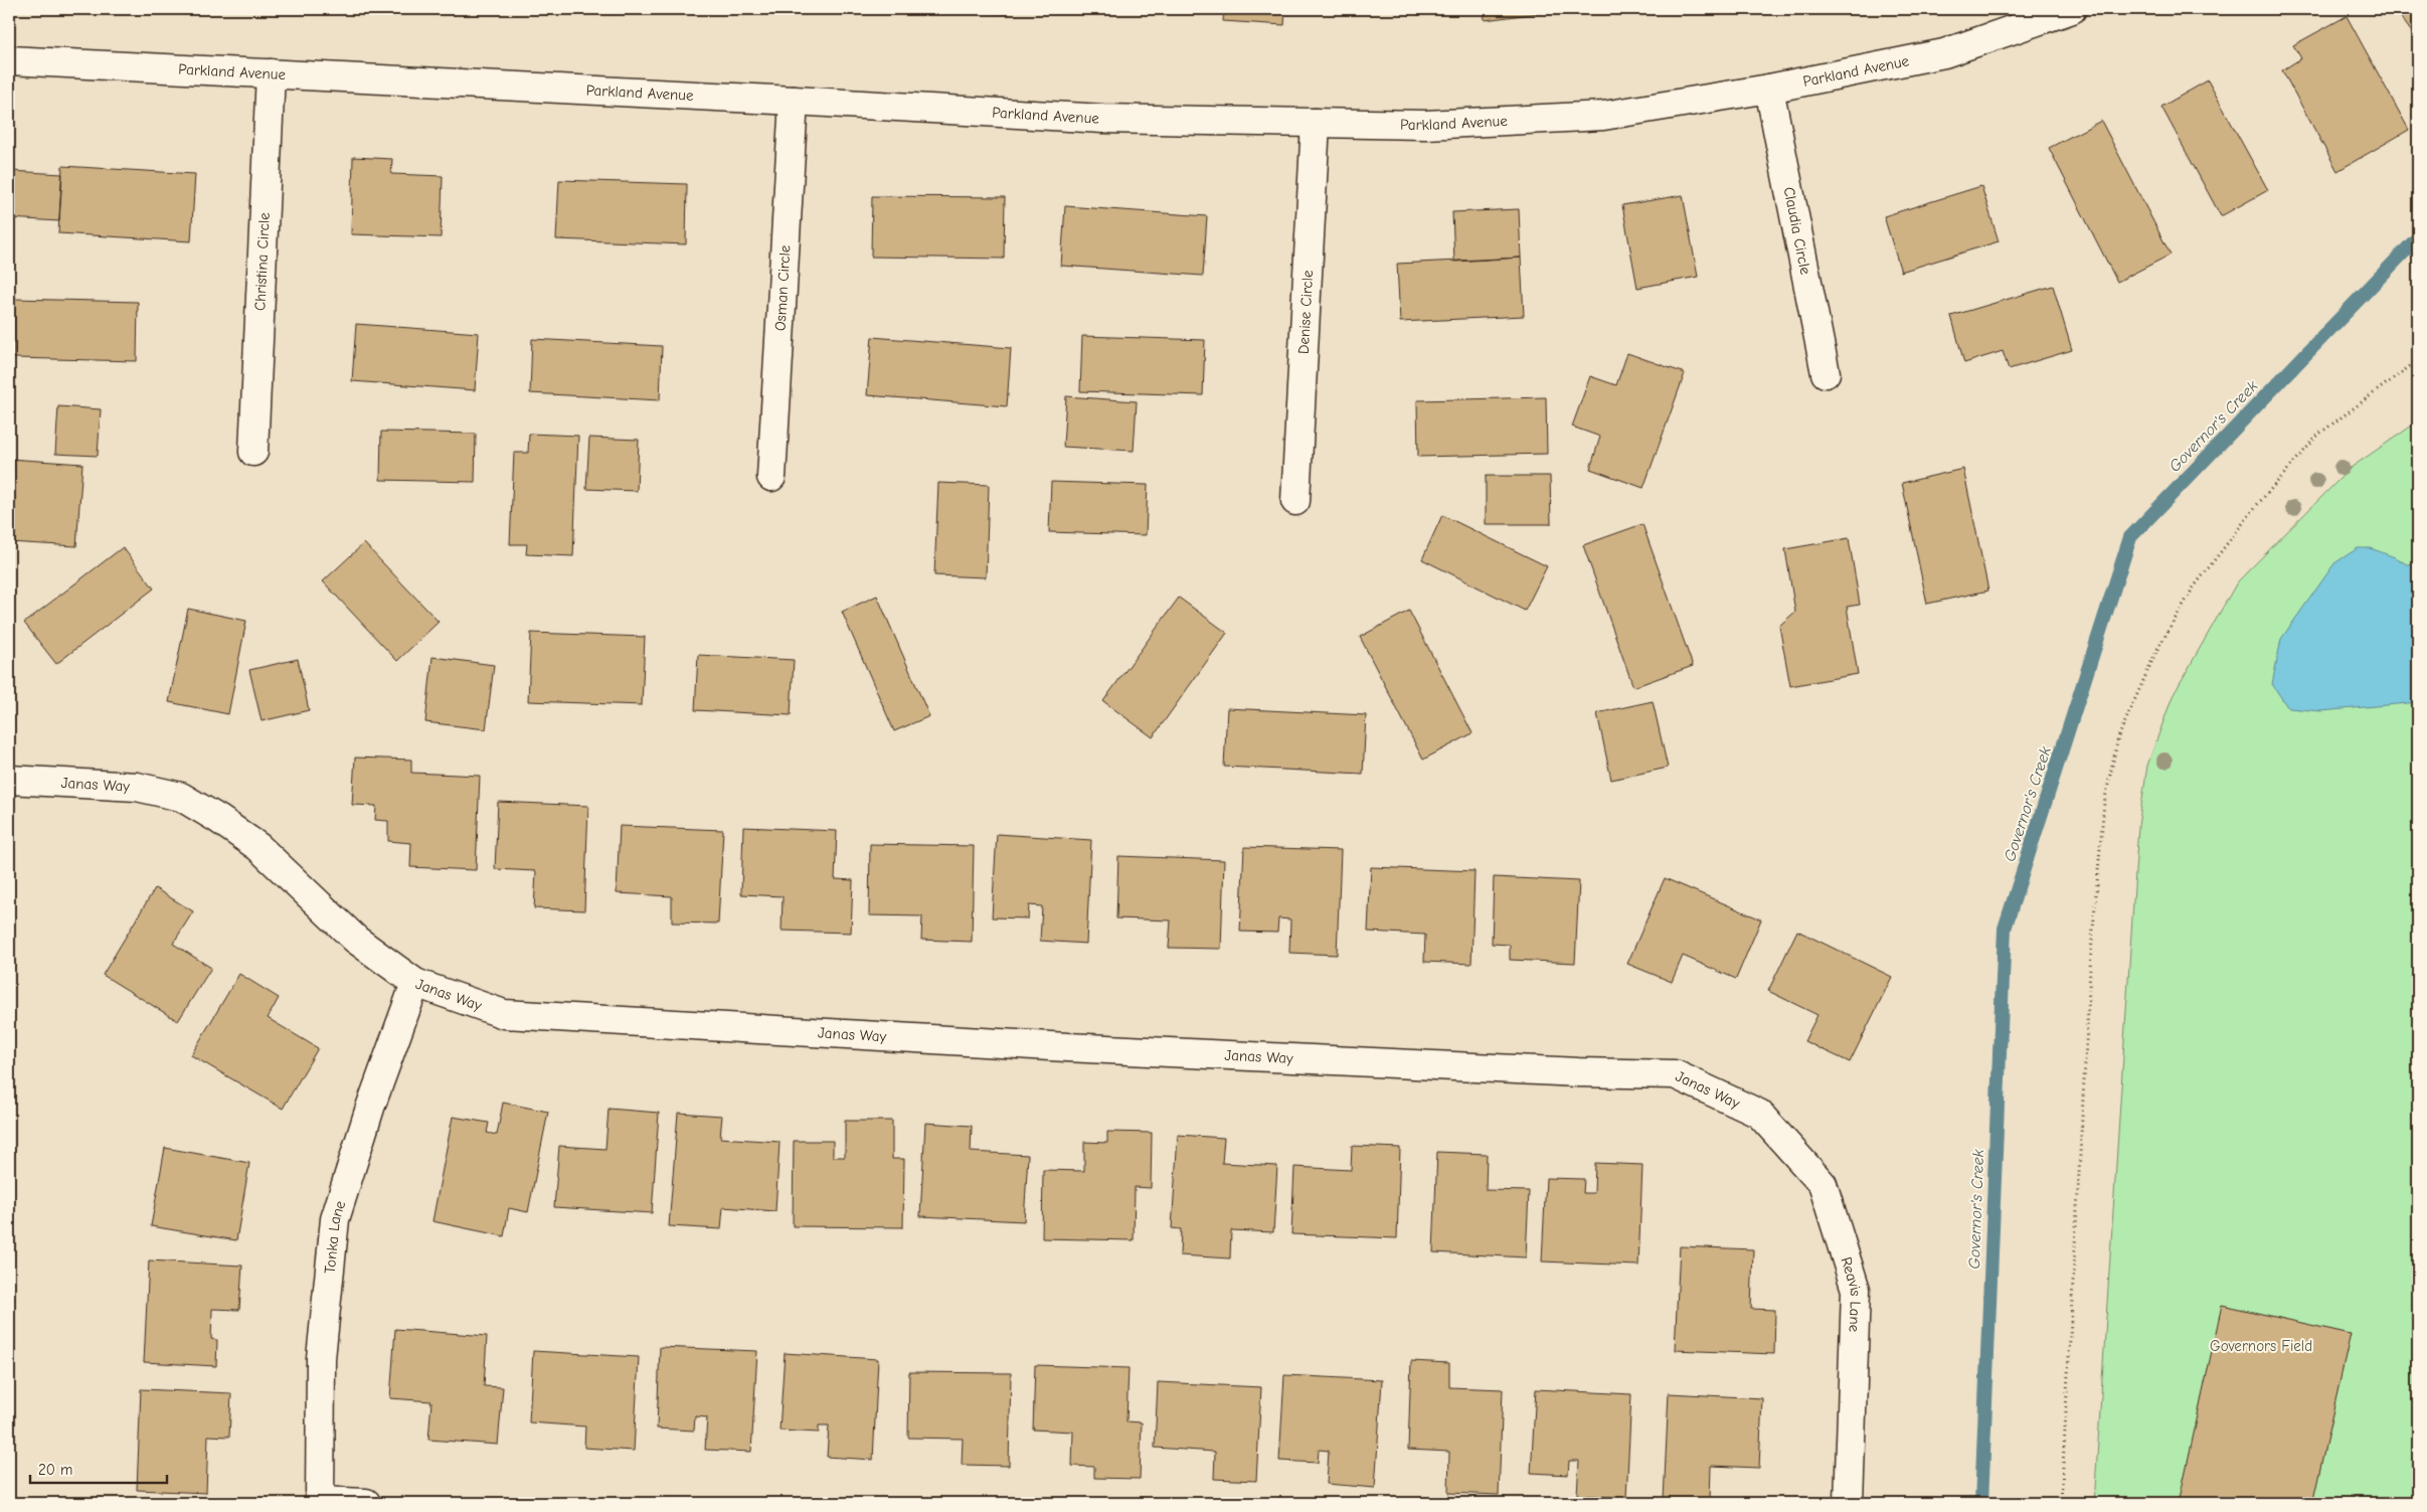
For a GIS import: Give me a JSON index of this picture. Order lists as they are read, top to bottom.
{
  "streets": {
    "street": [
      "Parkland Avenue",
      "Claudia Circle",
      "Christina Circle",
      "Osman Circle",
      "Denise Circle",
      "Janas Way",
      "Tonka Lane",
      "Reavis Lane"
    ]
  },
  "crossings": [
    ["Parkland Avenue", "Claudia Circle"],
    ["Parkland Avenue", "Christina Circle"],
    ["Parkland Avenue", "Osman Circle"],
    ["Parkland Avenue", "Denise Circle"],
    ["Janas Way", "Tonka Lane"],
    ["Janas Way", "Reavis Lane"]
  ],
  "water": ["Governor's Creek"],
  "parks": ["Governors Field"],
  "scale_bar": "20 m"
}
